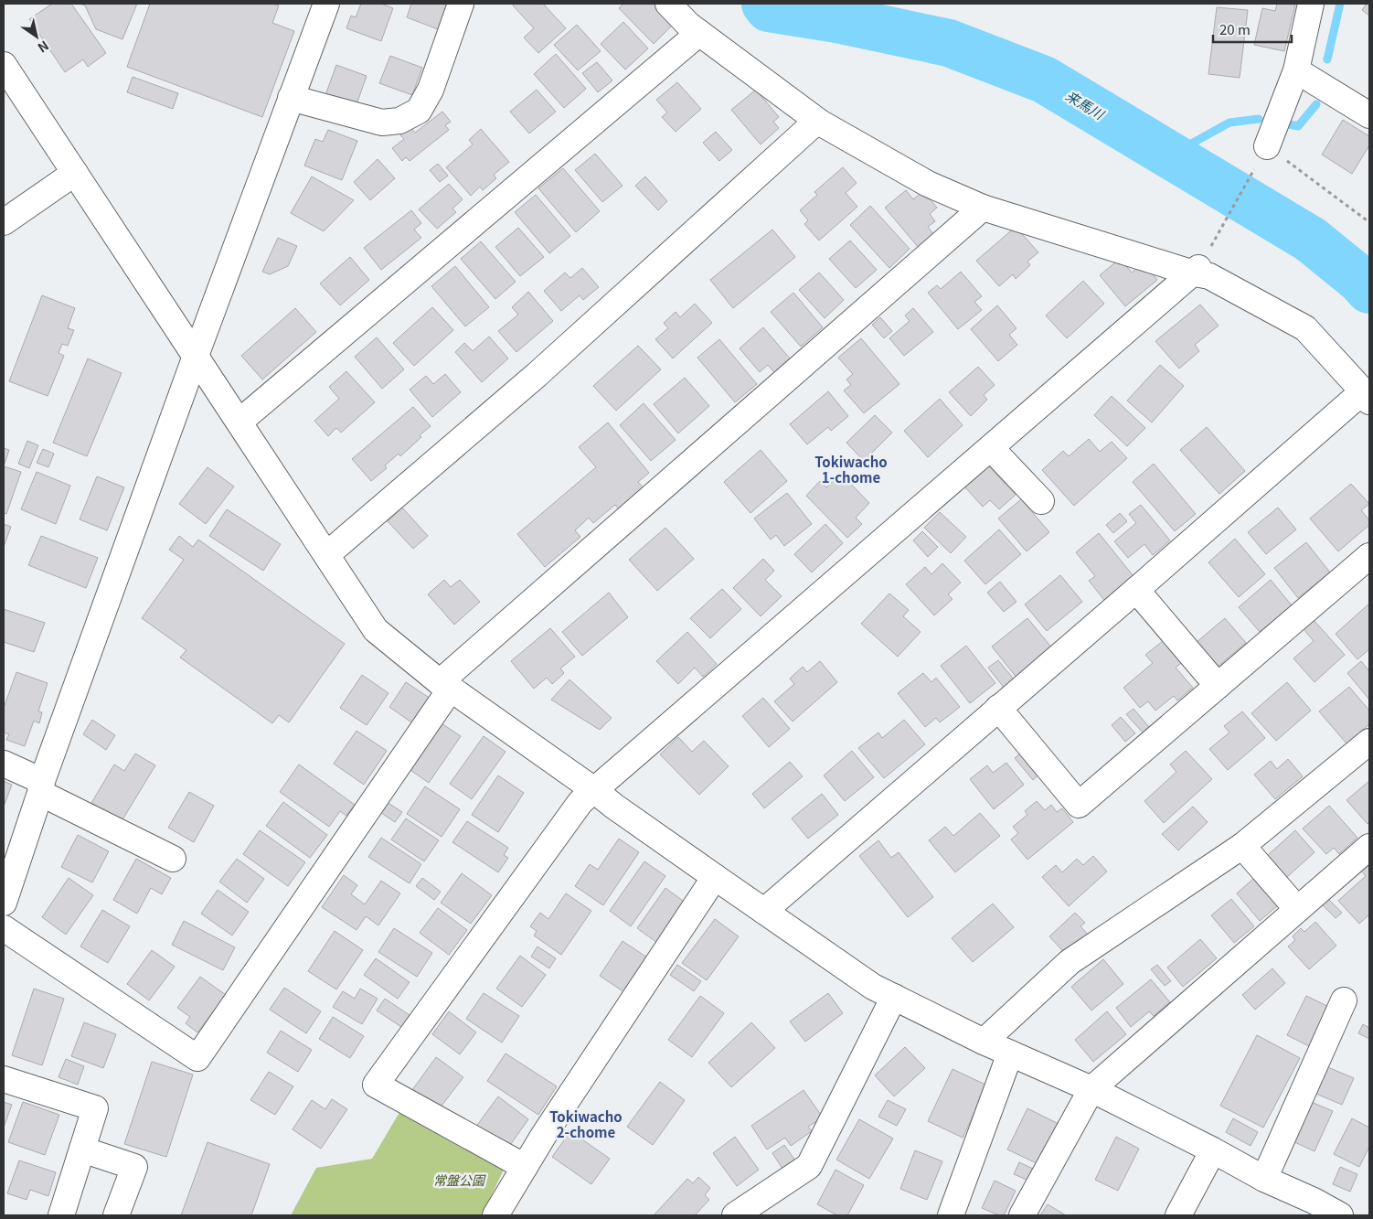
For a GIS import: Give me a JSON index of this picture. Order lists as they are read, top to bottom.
{
  "districts": ["Tokiwacho 1-chome", "Tokiwacho 2-chome"],
  "water": ["来馬川"],
  "parks": ["常盤公園"],
  "scale_bar": "20 m",
  "north": "bottom right"
}
